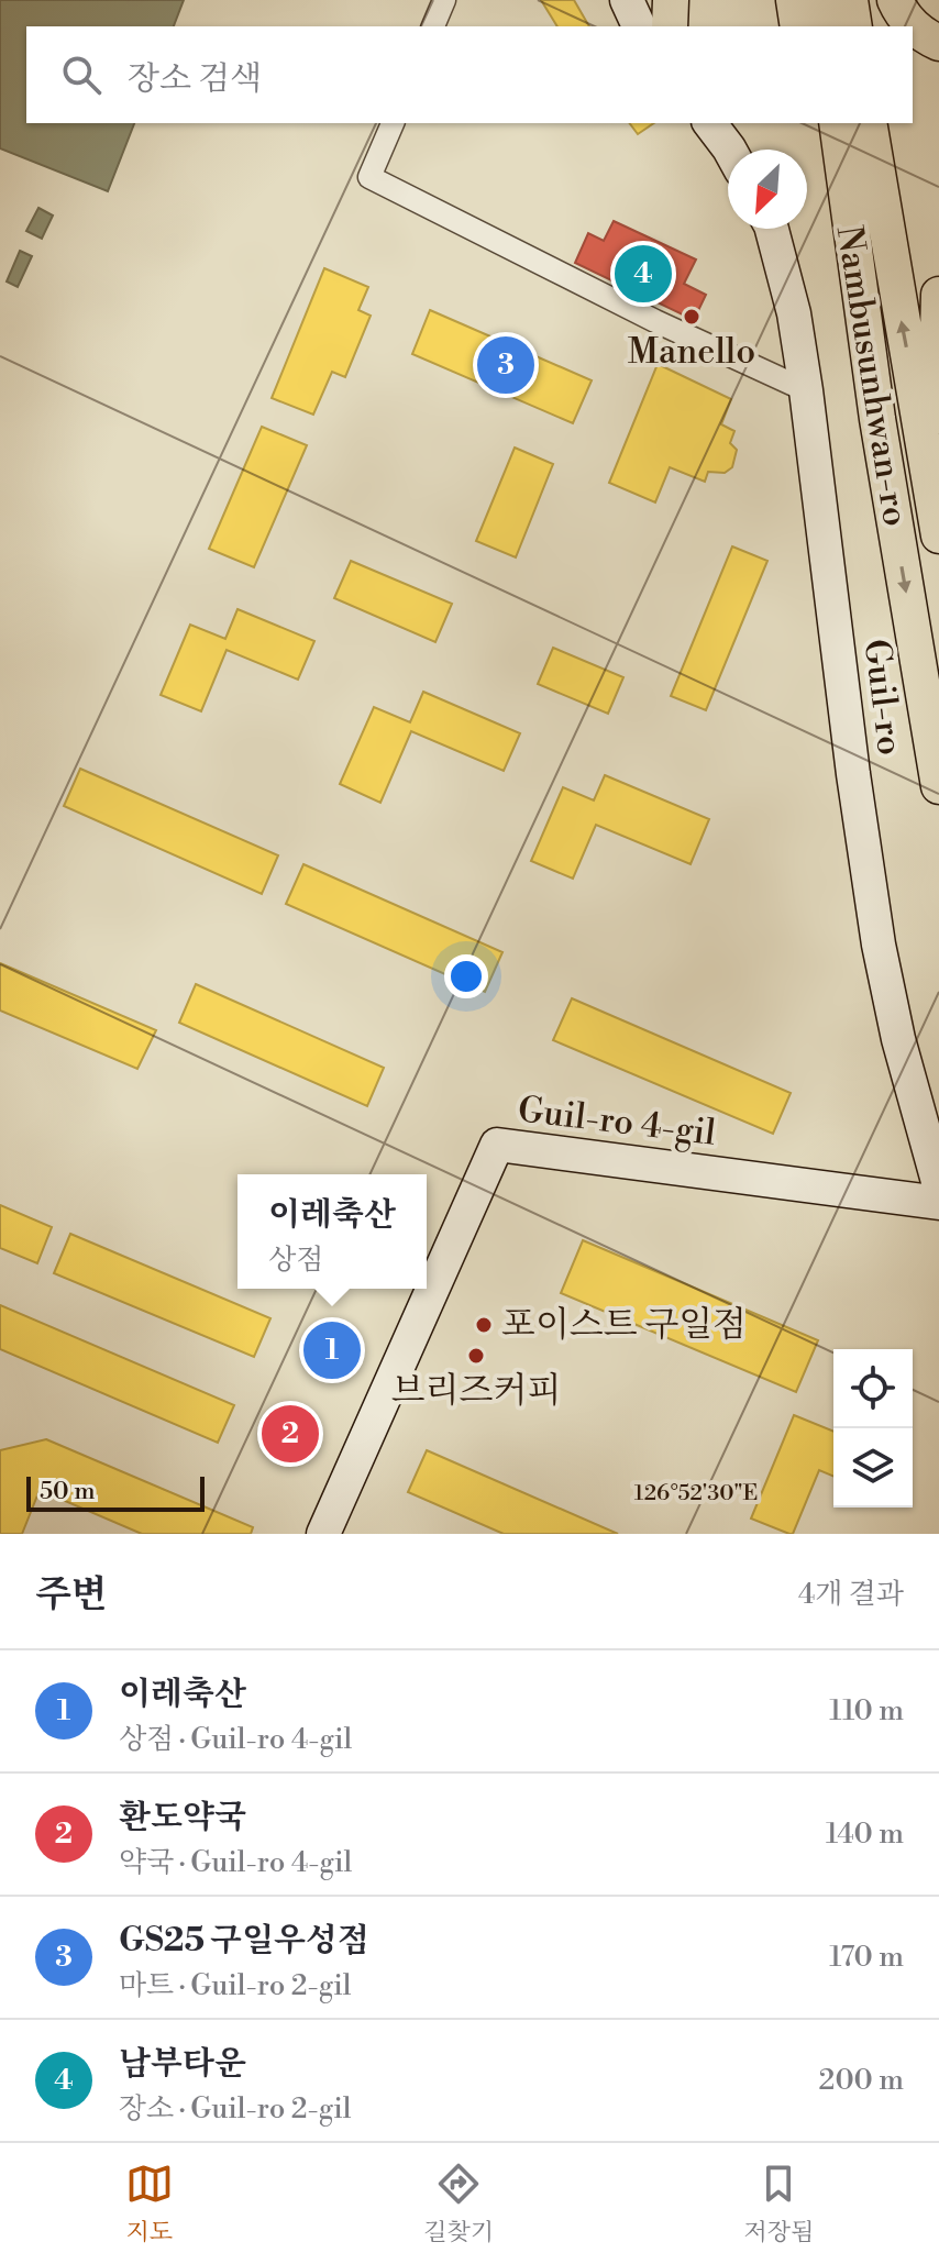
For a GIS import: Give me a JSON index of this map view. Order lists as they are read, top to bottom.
{
  "streets": {
    "main road": ["Nambusunhwan-ro", "Guil-ro", "Guil-ro 4-gil"]
  },
  "places": ["Manello", "포이스트 구일점", "브리즈커피"],
  "scale_bar": "50 m",
  "north": "bottom left",
  "page": {
    "search": "장소 검색",
    "pins": [
      "4",
      "3",
      "1",
      "2"
    ],
    "popup": ["이레축산", "상점"],
    "scale": "50 m",
    "heading": ["주변", "4개 결과"],
    "list": [
      {
        "mark": "1",
        "name": "이레축산",
        "note": "상점 · Guil-ro 4-gil",
        "value": "110 m"
      },
      {
        "mark": "2",
        "name": "환도약국",
        "note": "약국 · Guil-ro 4-gil",
        "value": "140 m"
      },
      {
        "mark": "3",
        "name": "GS25 구일우성점",
        "note": "마트 · Guil-ro 2-gil",
        "value": "170 m"
      },
      {
        "mark": "4",
        "name": "남부타운",
        "note": "장소 · Guil-ro 2-gil",
        "value": "200 m"
      }
    ],
    "nav": ["지도", "길찾기", "저장됨"]
  },
  "coordinates": ["126°52'30\"E"]
}
